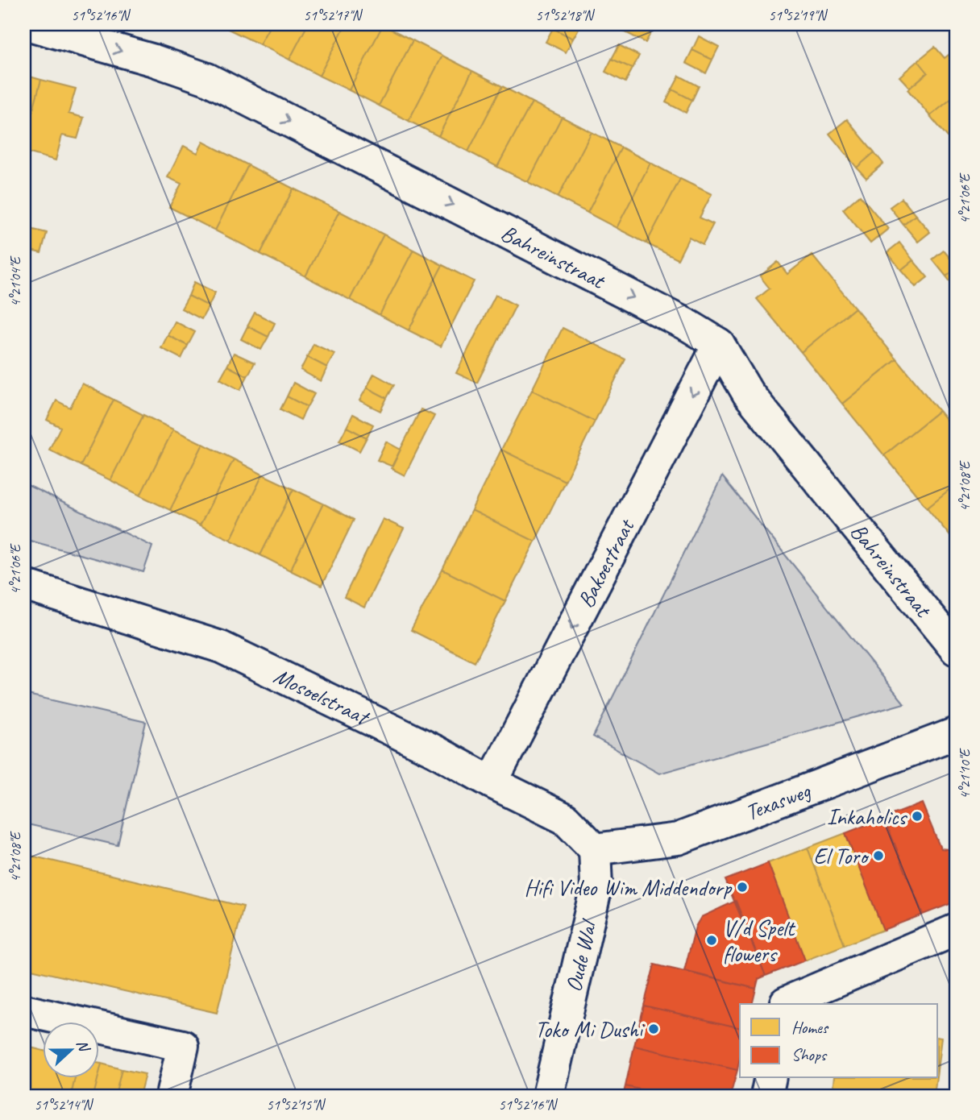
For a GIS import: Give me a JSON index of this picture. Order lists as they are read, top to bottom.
{
  "streets": {
    "street": [
      "Bahreinstraat",
      "Bakoestraat",
      "Mosoelstraat",
      "Texasweg",
      "Oude Wal"
    ]
  },
  "crossings": [
    ["Bahreinstraat", "Bakoestraat"],
    ["Bakoestraat", "Mosoelstraat"],
    ["Mosoelstraat", "Texasweg"],
    ["Mosoelstraat", "Oude Wal"],
    ["Texasweg", "Oude Wal"]
  ],
  "one_way": ["Bahreinstraat", "Bakoestraat"],
  "places": [
    "Inkaholics",
    "El Toro",
    "Hifi Video Wim Middendorp",
    "V/d Spelt flowers",
    "Toko Mi Dushi"
  ],
  "legend": ["Homes", "Shops"],
  "north": "right",
  "coordinates": [
    "51°52'16\"N",
    "51°52'17\"N",
    "51°52'18\"N",
    "51°52'19\"N",
    "4°21'06\"E",
    "4°21'04\"E",
    "4°21'08\"E",
    "4°21'10\"E",
    "51°52'14\"N",
    "51°52'15\"N"
  ]
}
